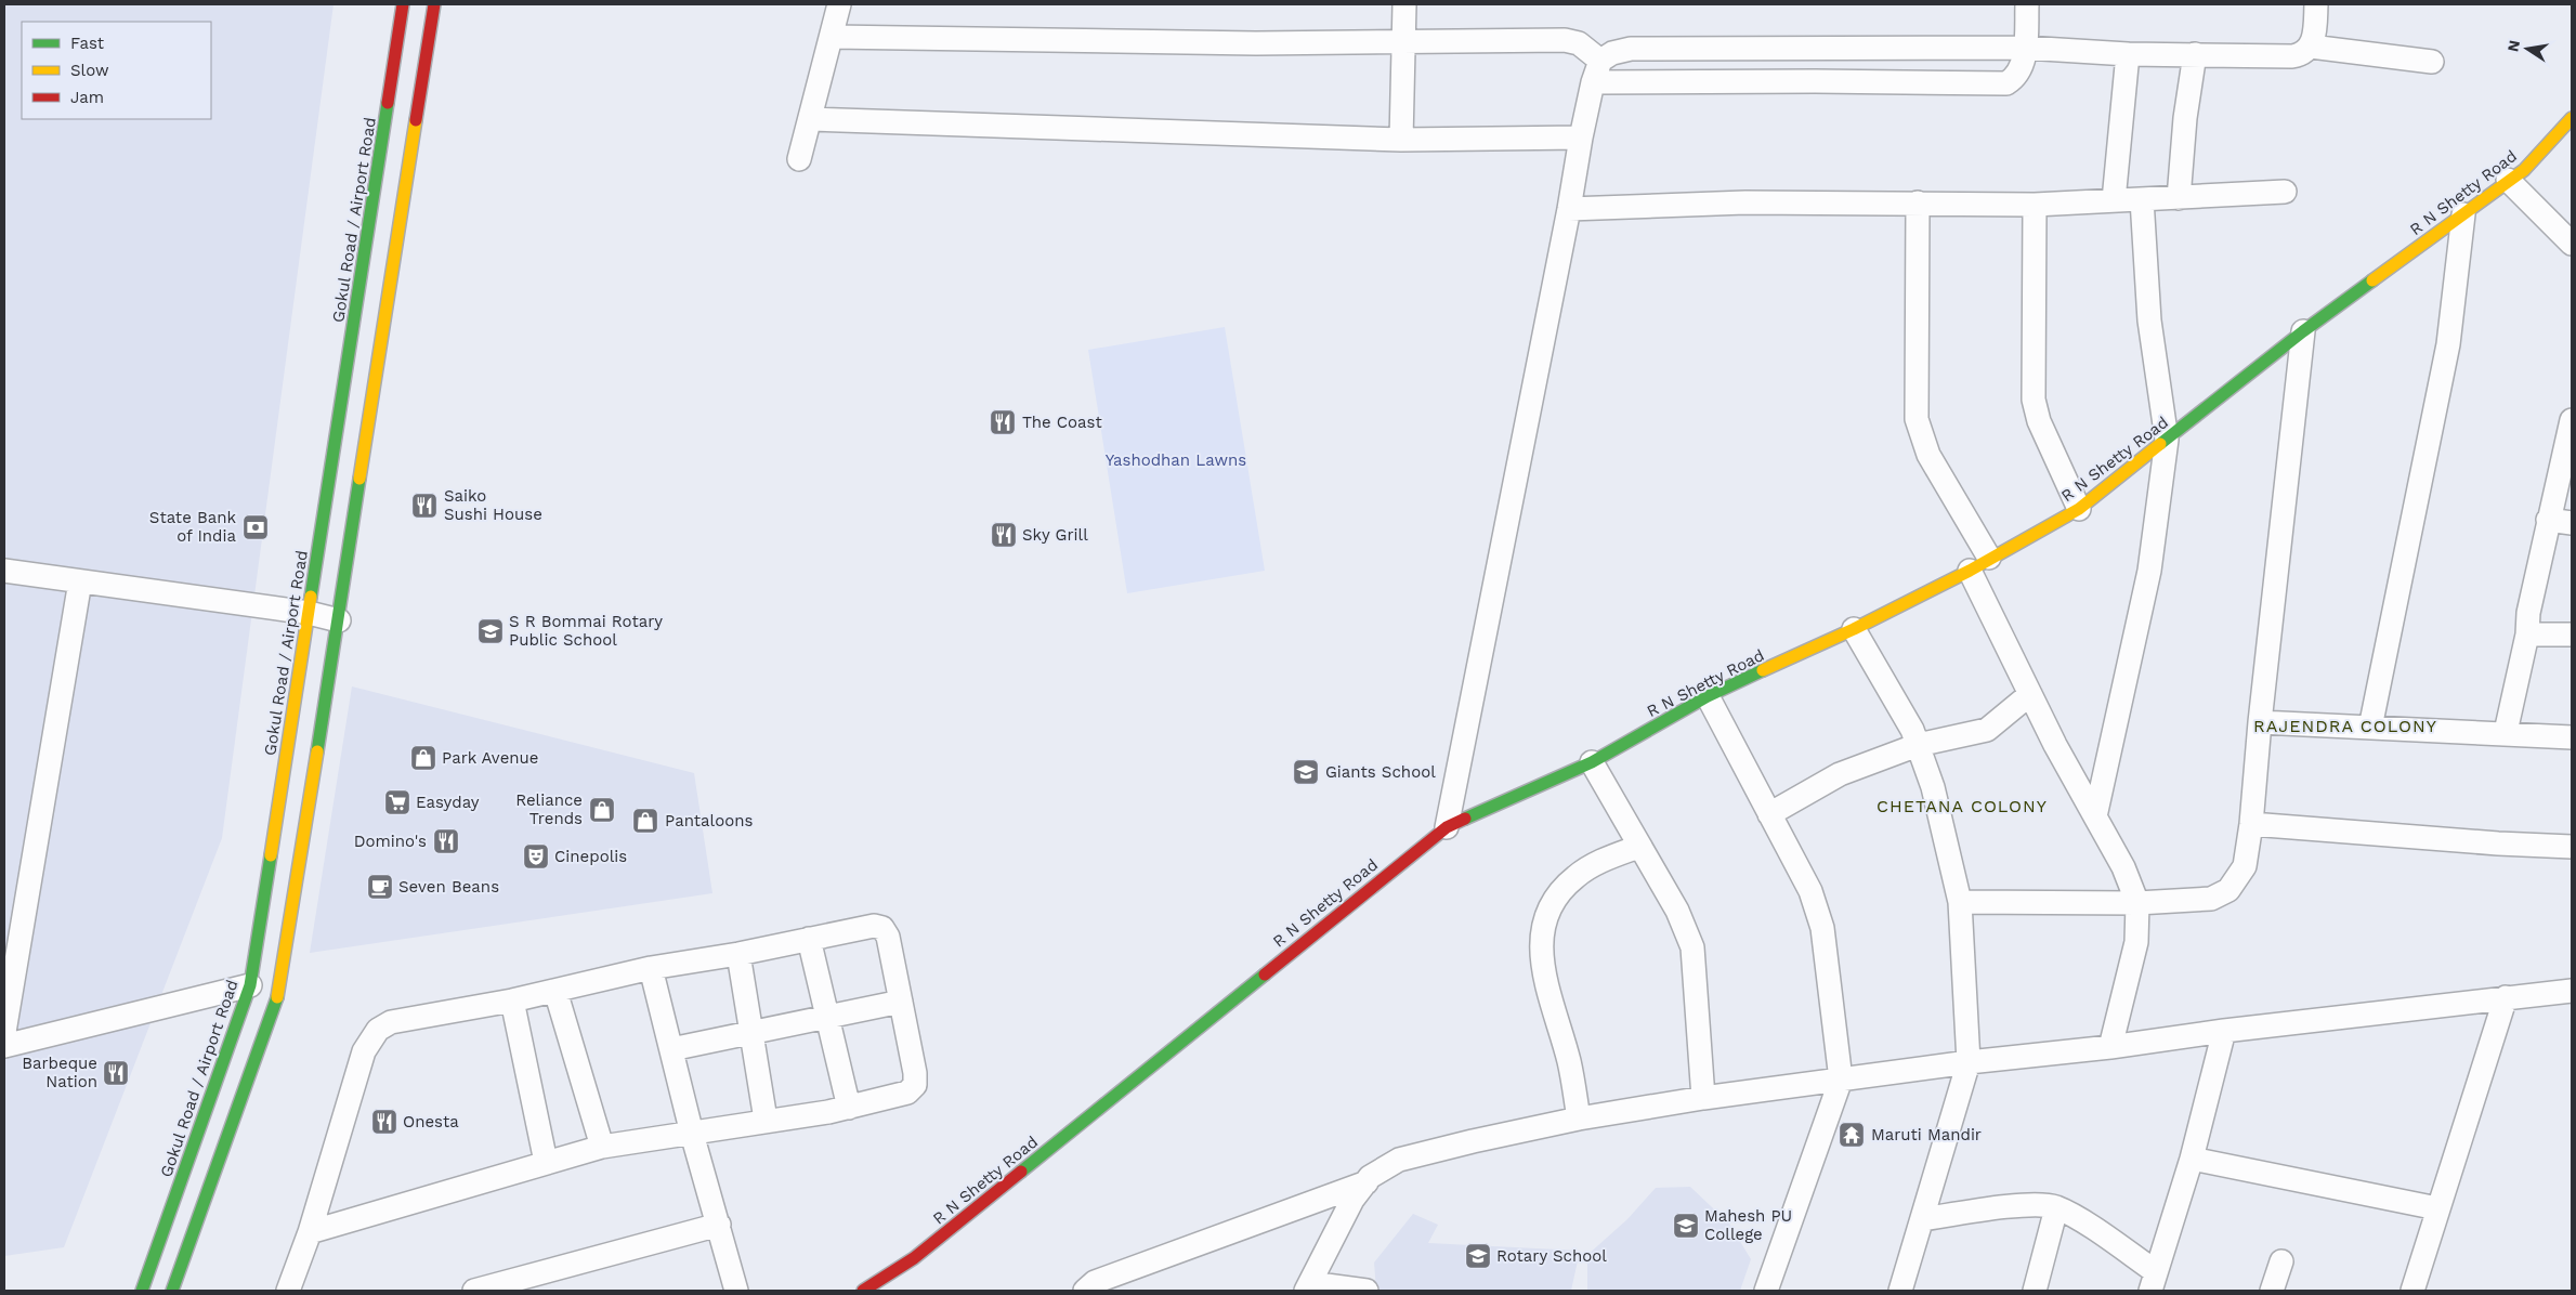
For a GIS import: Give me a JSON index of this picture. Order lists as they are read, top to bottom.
{
  "streets": {
    "main road": ["R N Shetty Road", "Gokul Road / Airport Road"]
  },
  "districts": ["RAJENDRA COLONY", "CHETANA COLONY"],
  "parks": ["Yashodhan Lawns"],
  "places": {
    "restaurant": [
      "The Coast",
      "Saiko Sushi House",
      "Sky Grill",
      "Domino's",
      "Barbeque Nation",
      "Onesta"
    ],
    "bank": ["State Bank of India"],
    "school or university": [
      "S R Bommai Rotary Public School",
      "Giants School",
      "Mahesh PU College",
      "Rotary School"
    ],
    "shop": ["Park Avenue", "Reliance Trends", "Pantaloons"],
    "supermarket": ["Easyday"],
    "theatre": ["Cinepolis"],
    "cafe": ["Seven Beans"],
    "temple": ["Maruti Mandir"]
  },
  "legend": ["Fast", "Slow", "Jam"],
  "north": "left"
}
